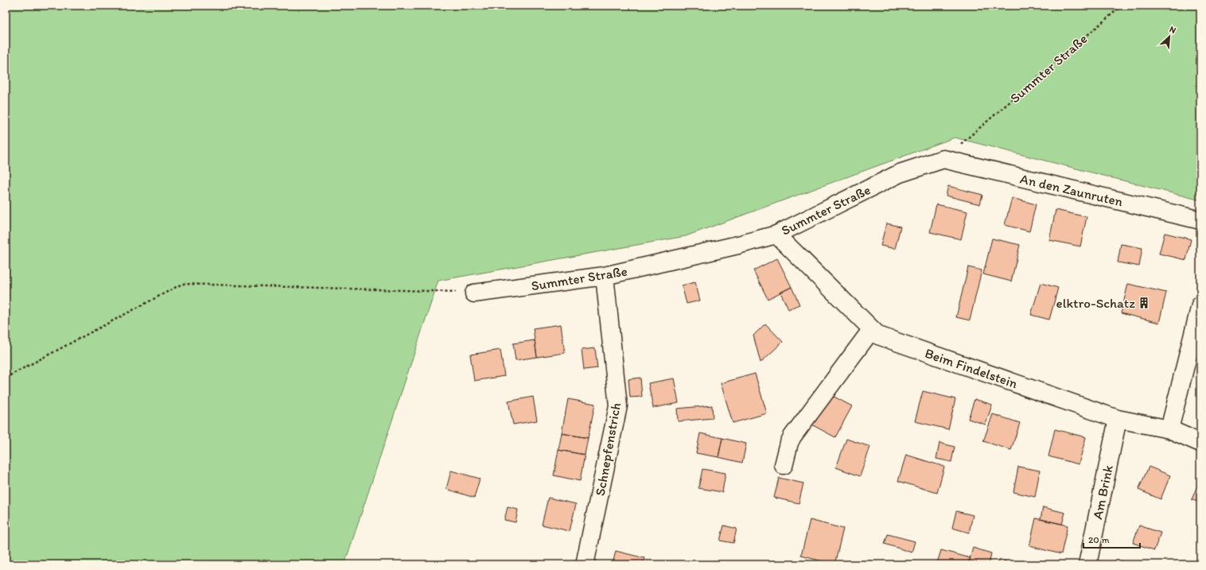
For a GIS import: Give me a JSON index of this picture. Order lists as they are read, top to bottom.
{
  "streets": {
    "street": [
      "Summter Straße",
      "An den Zaunruten",
      "Beim Findelstein",
      "Schnepfenstrich",
      "Am Brink"
    ]
  },
  "crossings": [
    ["Summter Straße", "An den Zaunruten"],
    ["Summter Straße", "Beim Findelstein"],
    ["Summter Straße", "Schnepfenstrich"],
    ["Beim Findelstein", "Am Brink"]
  ],
  "places": {
    "building": ["elktro-Schatz"]
  },
  "scale_bar": "20 m",
  "north": "top right"
}
